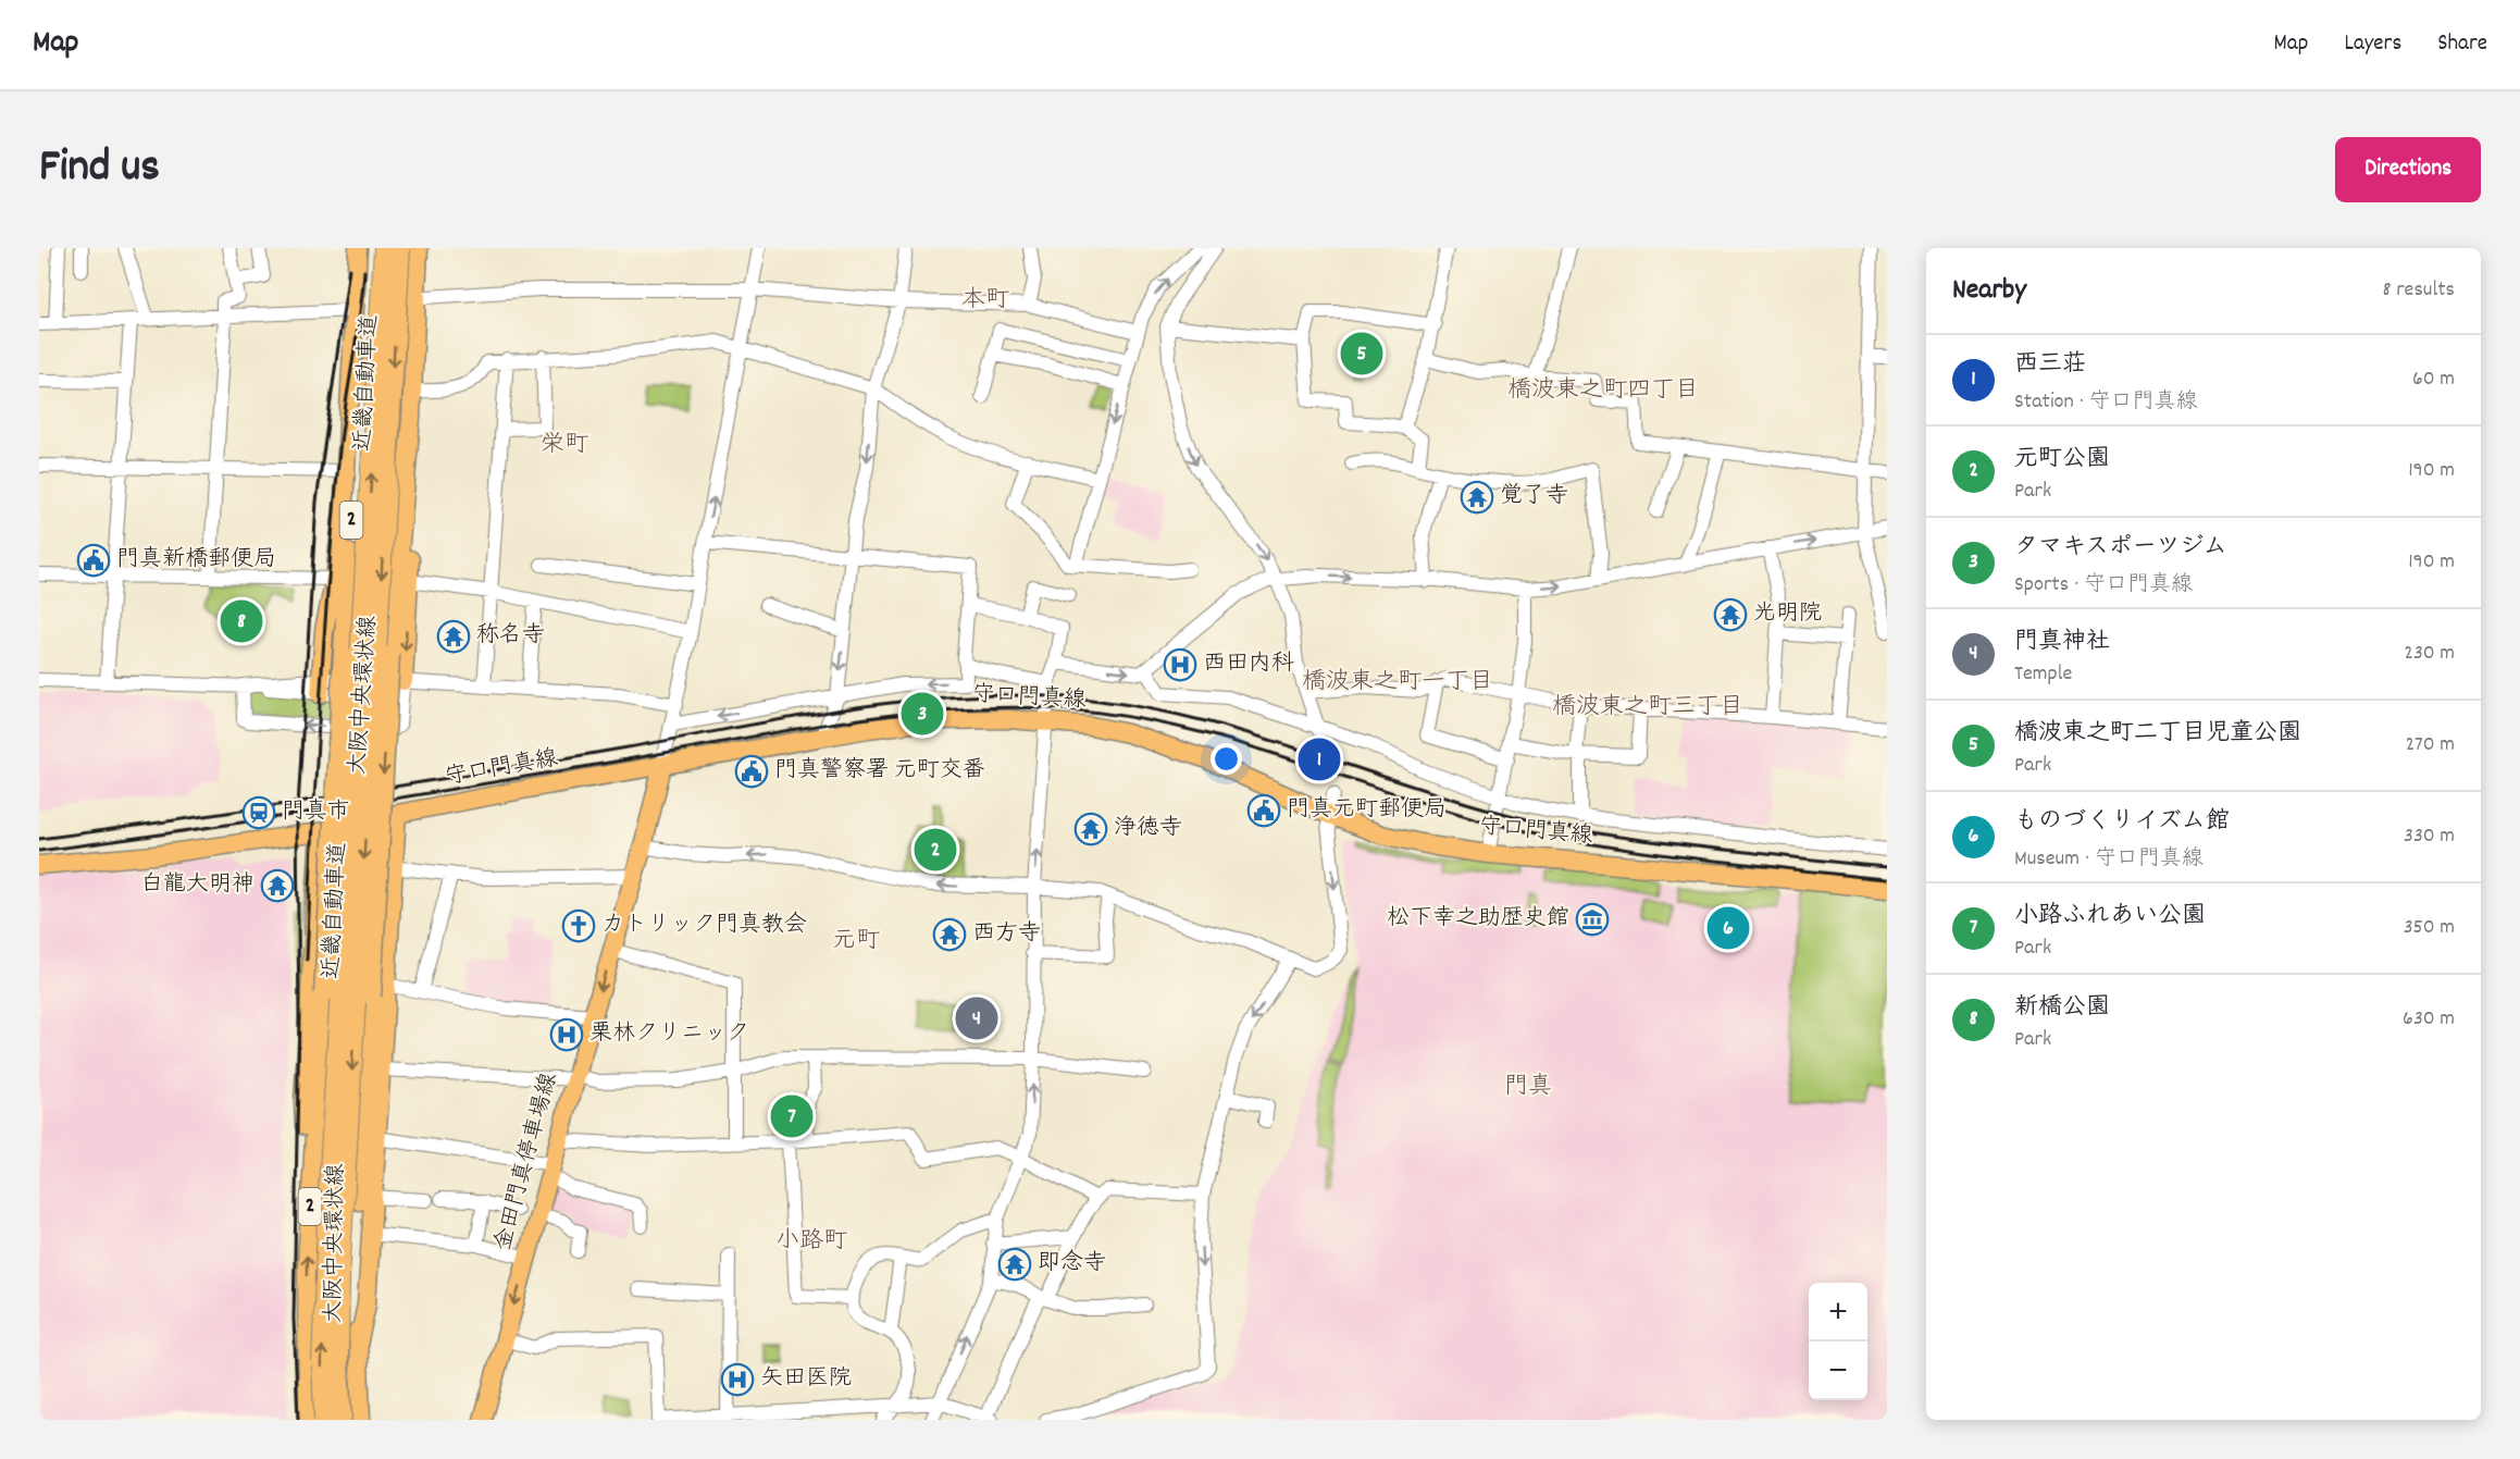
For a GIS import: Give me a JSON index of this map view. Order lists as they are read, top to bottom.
{
  "streets": {
    "highway": ["近畿自動車道"],
    "main road": [
      "2",
      "大阪中央環状線",
      "守口門真線",
      "金田門真停車場線"
    ]
  },
  "crossings": [
    ["2", "大阪中央環状線"],
    ["守口門真線", "金田門真停車場線"]
  ],
  "districts": [
    "本町",
    "橋波東之町四丁目",
    "栄町",
    "橋波東之町一丁目",
    "橋波東之町三丁目",
    "元町",
    "門真",
    "小路町"
  ],
  "places": {
    "temple": [
      "覚了寺",
      "光明院",
      "称名寺",
      "浄徳寺",
      "白龍大明神",
      "西方寺",
      "即念寺"
    ],
    "public building": ["門真新橋郵便局", "門真警察署 元町交番", "門真元町郵便局"],
    "hospital": ["西田内科", "栗林クリニック", "矢田医院"],
    "station": ["門真市"],
    "museum": ["松下幸之助歴史館"],
    "church": ["カトリック門真教会"]
  },
  "page": {
    "header": "Map",
    "nav": ["Map", "Layers", "Share"],
    "title": "Find us",
    "buttons": "Directions",
    "heading": ["Nearby", "8 results"],
    "pins": [
      "5",
      "8",
      "3",
      "1",
      "2",
      "6",
      "4",
      "7"
    ],
    "list": [
      {
        "mark": "1",
        "name": "西三荘",
        "note": "Station · 守口門真線",
        "value": "60 m"
      },
      {
        "mark": "2",
        "name": "元町公園",
        "note": "Park",
        "value": "190 m"
      },
      {
        "mark": "3",
        "name": "タマキスポーツジム",
        "note": "Sports · 守口門真線",
        "value": "190 m"
      },
      {
        "mark": "4",
        "name": "門真神社",
        "note": "Temple",
        "value": "230 m"
      },
      {
        "mark": "5",
        "name": "橋波東之町二丁目児童公園",
        "note": "Park",
        "value": "270 m"
      },
      {
        "mark": "6",
        "name": "ものづくりイズム館",
        "note": "Museum · 守口門真線",
        "value": "330 m"
      },
      {
        "mark": "7",
        "name": "小路ふれあい公園",
        "note": "Park",
        "value": "350 m"
      },
      {
        "mark": "8",
        "name": "新橋公園",
        "note": "Park",
        "value": "630 m"
      }
    ],
    "map_buttons": ["+", "−"]
  }
}
